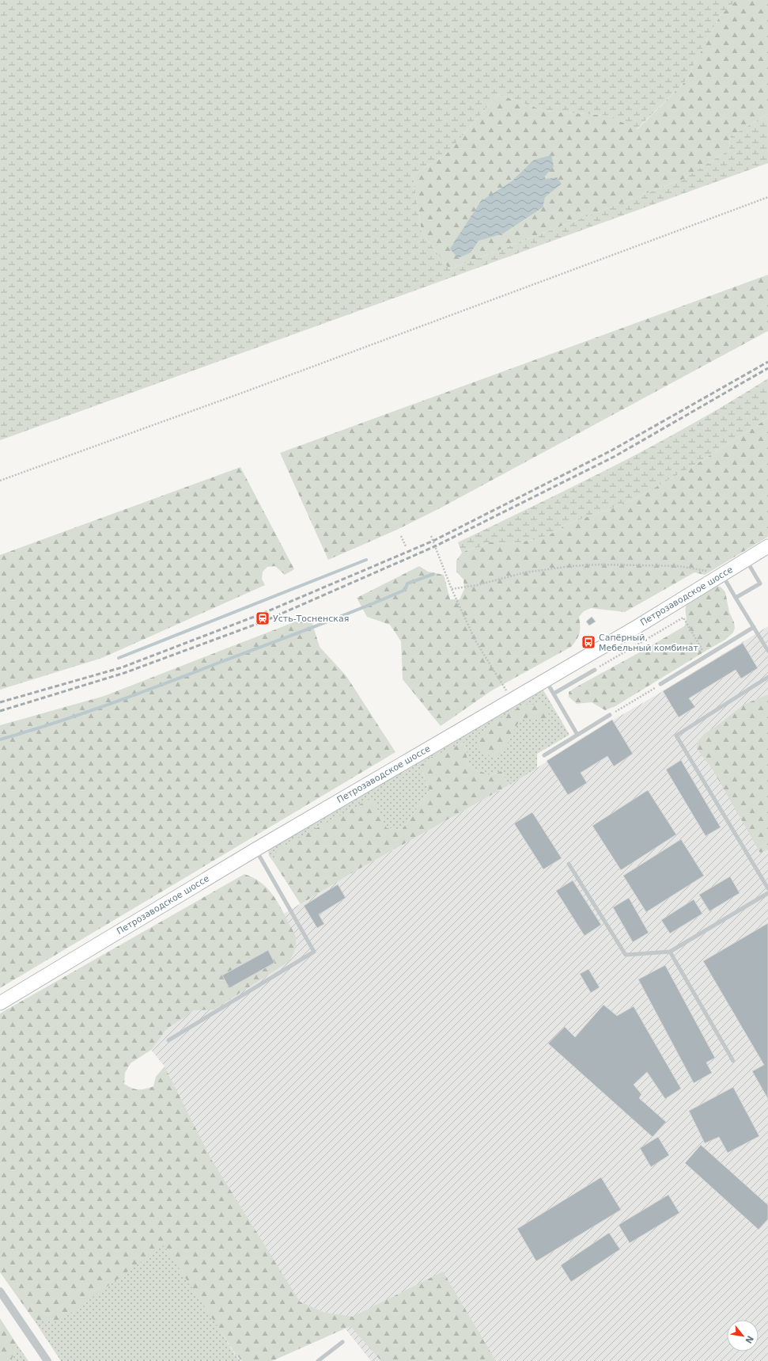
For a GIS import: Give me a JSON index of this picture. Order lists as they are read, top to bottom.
{
  "streets": {
    "main road": ["Петрозаводское шоссе"]
  },
  "places": {
    "station": ["Усть-Тосненская"],
    "bus stop": ["Сапёрный, Мебельный комбинат"]
  },
  "north": "bottom right"
}
